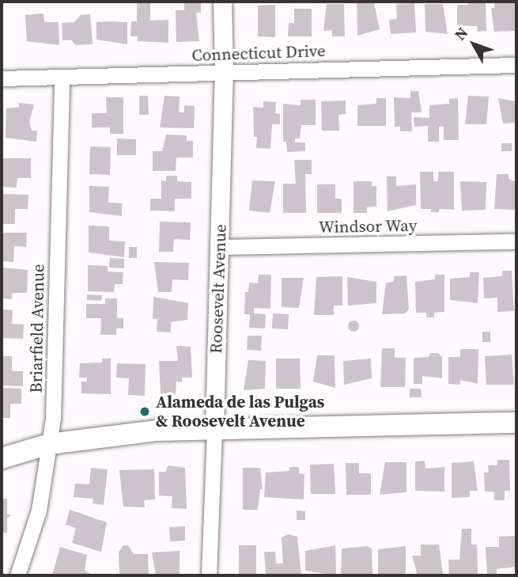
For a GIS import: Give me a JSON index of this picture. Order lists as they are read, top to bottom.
{
  "streets": {
    "street": [
      "Connecticut Drive",
      "Windsor Way",
      "Roosevelt Avenue",
      "Briarfield Avenue"
    ]
  },
  "crossings": [
    ["Connecticut Drive", "Roosevelt Avenue"],
    ["Connecticut Drive", "Briarfield Avenue"],
    ["Windsor Way", "Roosevelt Avenue"]
  ],
  "places": ["Alameda de las Pulgas & Roosevelt Avenue"],
  "north": "top left"
}
